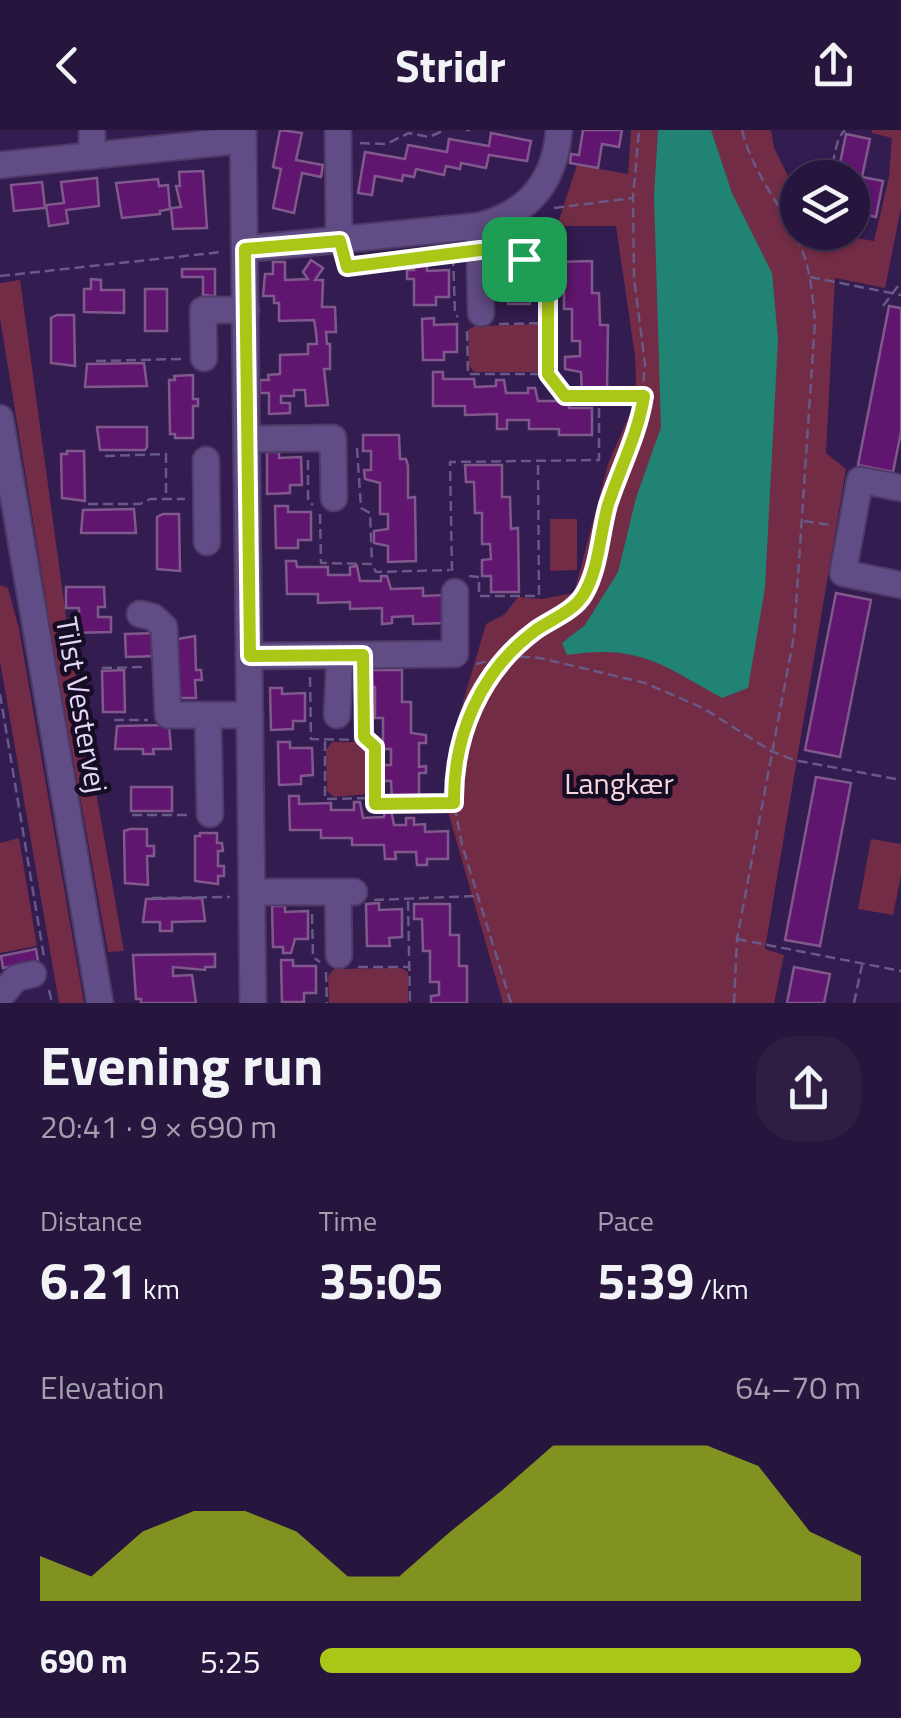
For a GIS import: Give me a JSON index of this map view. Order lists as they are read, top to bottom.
{
  "streets": {
    "street": ["Tilst Vestervej"]
  },
  "parks": ["Langkær"],
  "page": {
    "header": "Stridr",
    "heading": ["Evening run", "20:41 · 9 × 690 m"],
    "stats": [
      ["Distance", "6.21 km"],
      ["Time", "35:05"],
      ["Pace", "5:39 /km"]
    ],
    "chart": ["Elevation", "64–70 m"],
    "list": [
      {
        "name": "690 m",
        "note": "5:25"
      }
    ]
  }
}
